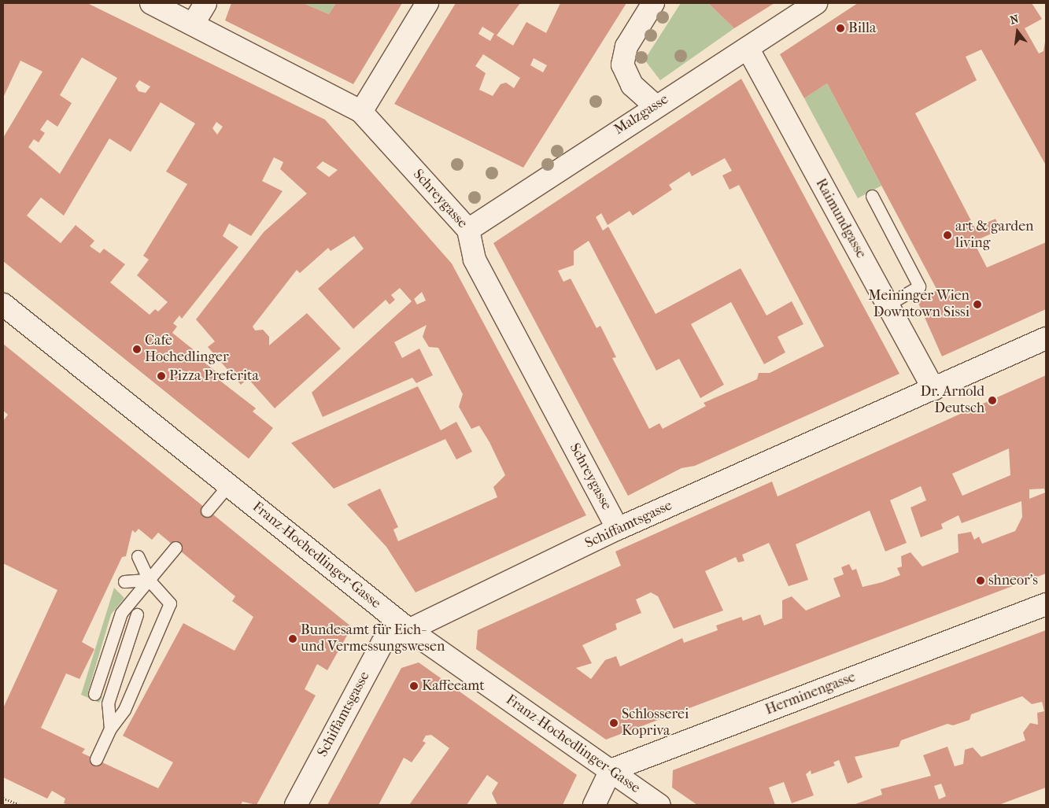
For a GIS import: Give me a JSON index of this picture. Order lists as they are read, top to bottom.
{
  "streets": {
    "street": [
      "Malzgasse",
      "Schreygasse",
      "Raimundgasse",
      "Schiffamtsgasse",
      "Franz-Hochedlinger-Gasse",
      "Herminengasse"
    ]
  },
  "crossings": [
    ["Malzgasse", "Schreygasse"],
    ["Malzgasse", "Raimundgasse"],
    ["Schreygasse", "Schiffamtsgasse"],
    ["Raimundgasse", "Schiffamtsgasse"],
    ["Schiffamtsgasse", "Franz-Hochedlinger-Gasse"],
    ["Franz-Hochedlinger-Gasse", "Herminengasse"]
  ],
  "places": [
    "Billa",
    "art & garden living",
    "Meininger Wien Downtown Sissi",
    "Cafe Hochedlinger",
    "Pizza Preferita",
    "Dr. Arnold Deutsch",
    "shneor's",
    "Bundesamt für Eich- und Vermessungswesen",
    "Kaffeeamt",
    "Schlosserei Kopriva"
  ],
  "north": "top"
}
